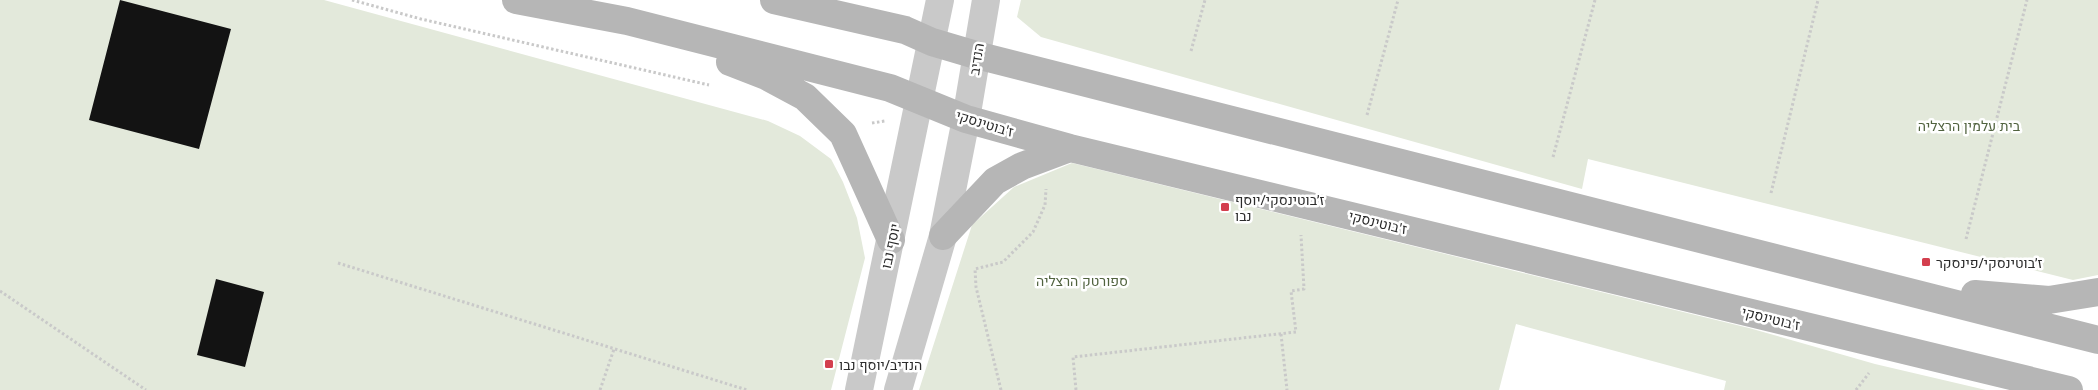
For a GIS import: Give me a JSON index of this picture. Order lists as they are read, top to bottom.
{
  "streets": {
    "main road": ["ז'בוטינסקי"],
    "street": ["הנדיב", "יוסף נבו"]
  },
  "crossings": [
    ["הנדיב", "ז'בוטינסקי"],
    ["ז'בוטינסקי", "יוסף נבו"]
  ],
  "parks": ["בית עלמין הרצליה", "ספורטק הרצליה"],
  "places": {
    "transit": ["ז׳בוטינסקי/יוסף נבו", "ז׳בוטינסקי/פינסקר", "הנדיב/יוסף נבו"]
  }
}
